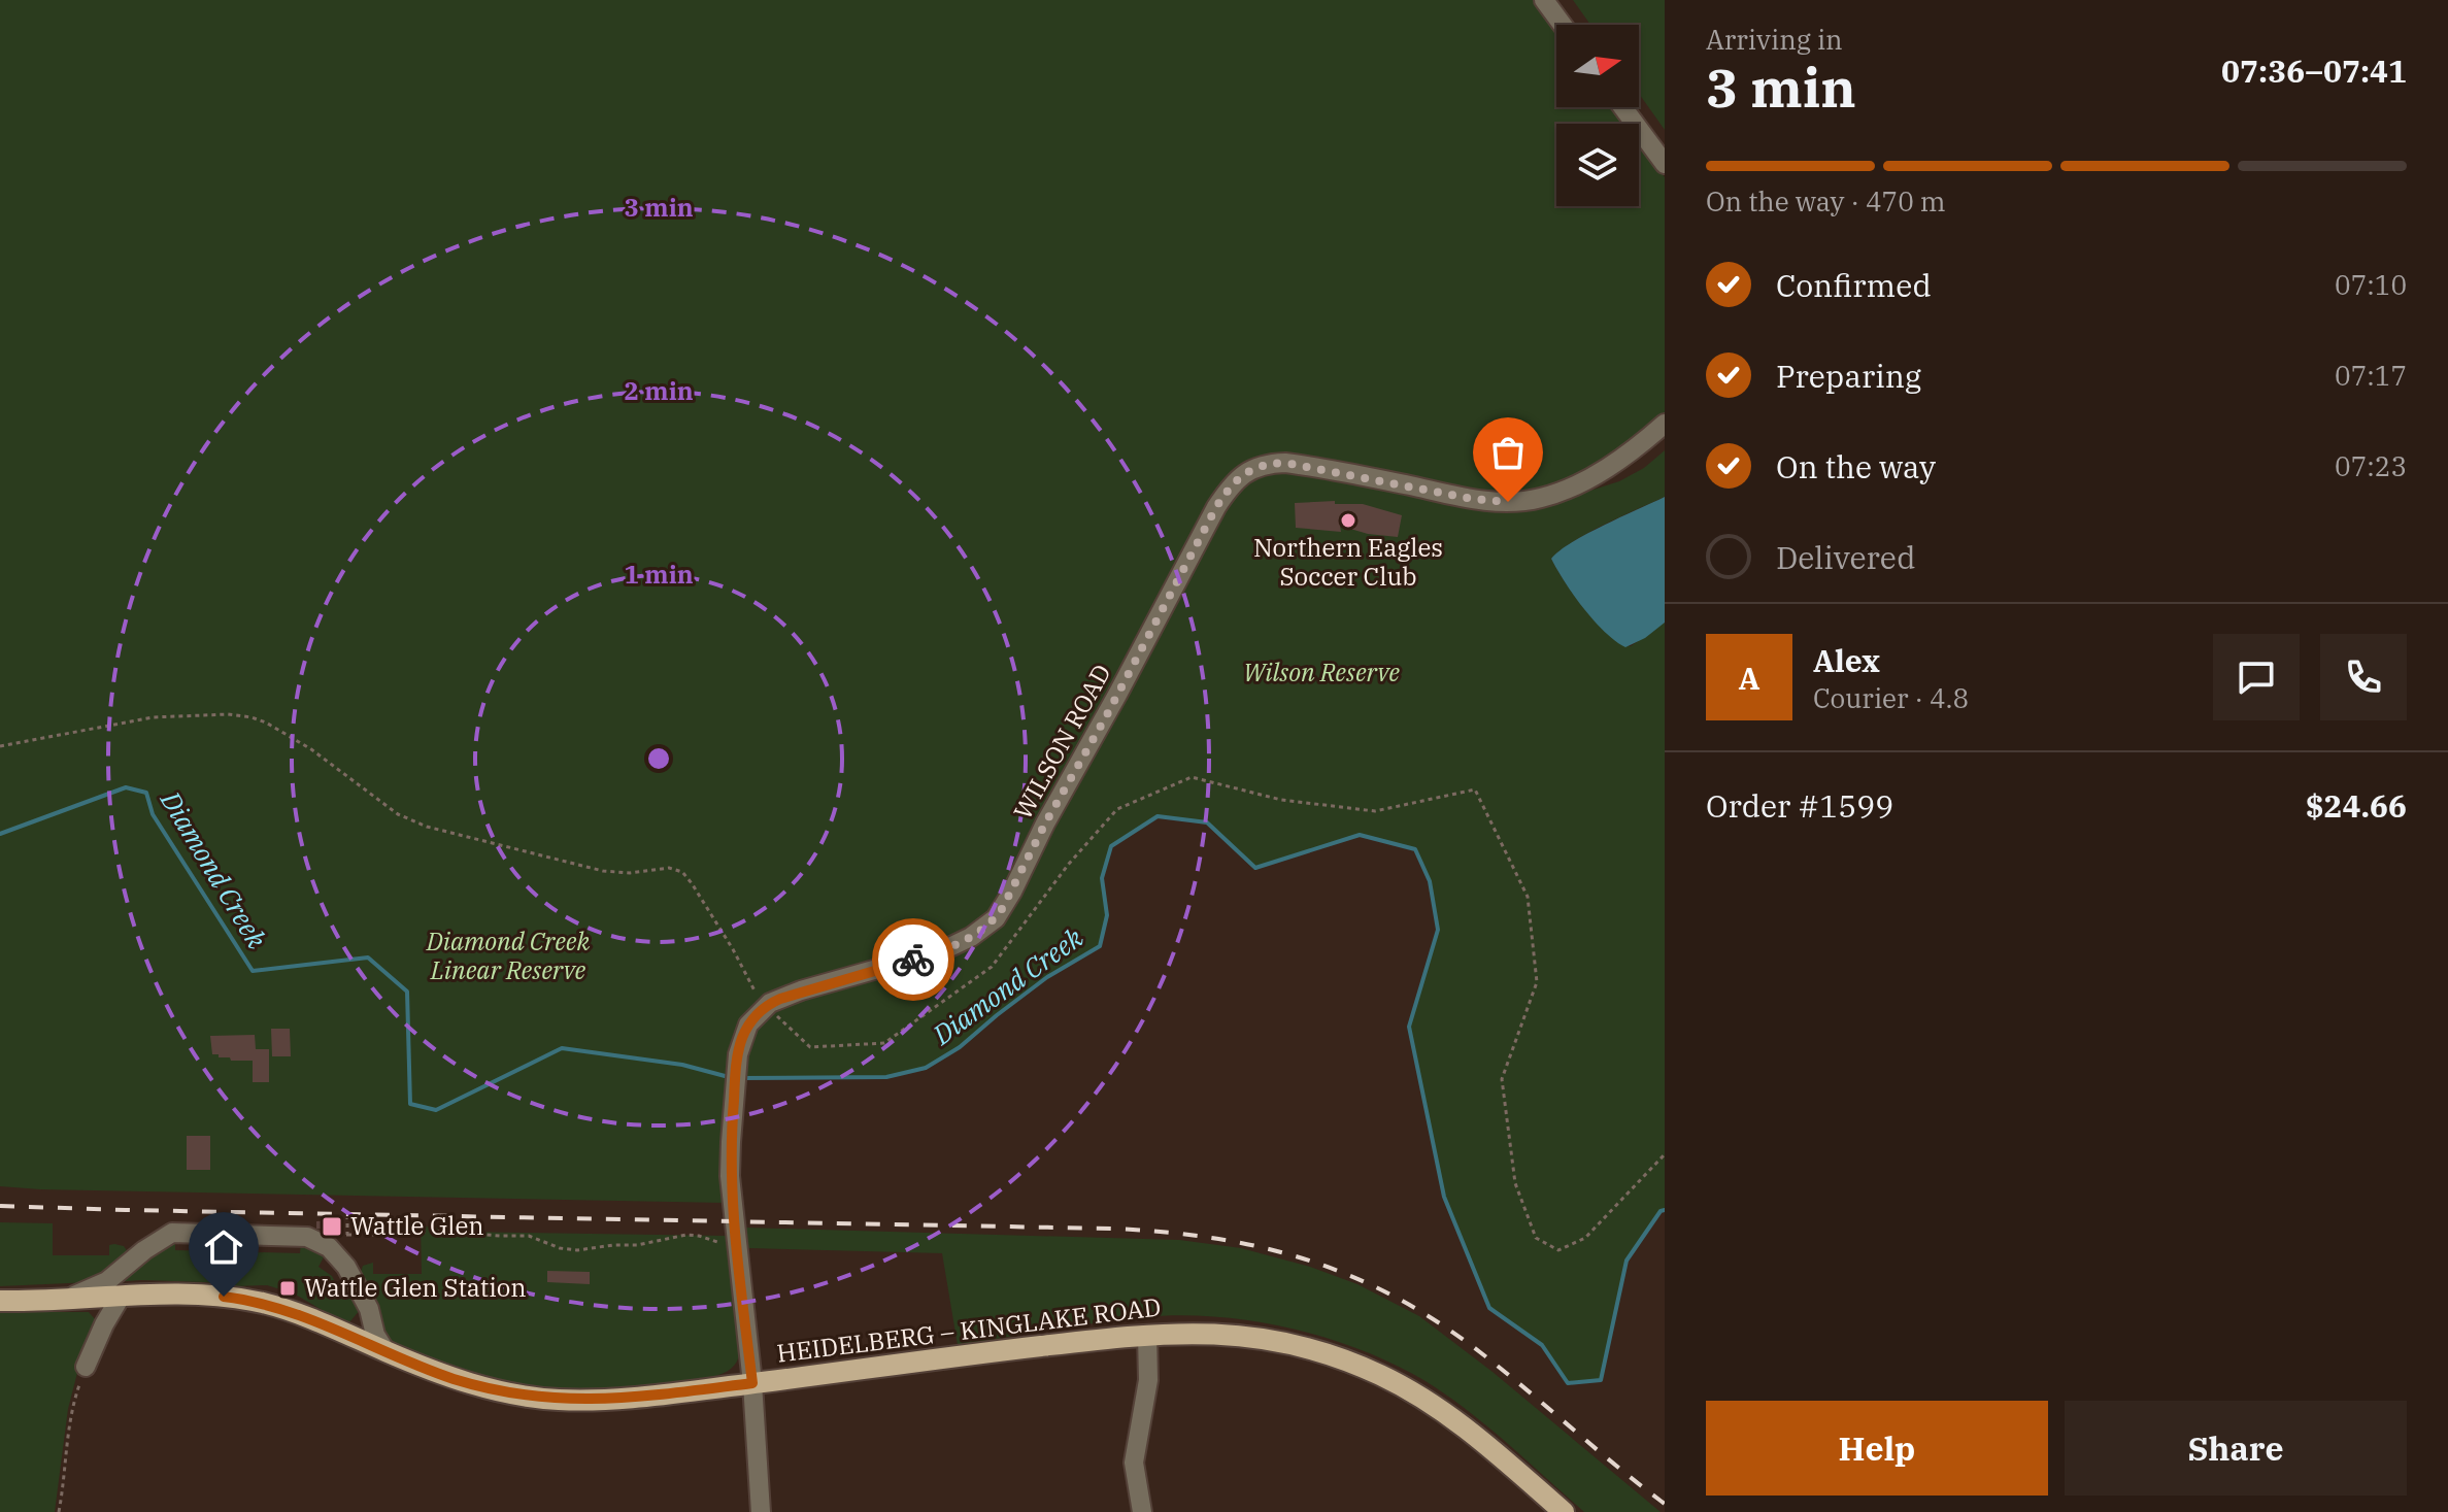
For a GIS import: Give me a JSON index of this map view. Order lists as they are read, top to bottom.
{
  "streets": {
    "main road": ["HEIDELBERG – KINGLAKE ROAD"],
    "street": ["WILSON ROAD"]
  },
  "water": ["Diamond Creek"],
  "parks": ["Wilson Reserve", "Diamond Creek Linear Reserve"],
  "places": {
    "other": ["Northern Eagles Soccer Club"],
    "transit": ["Wattle Glen", "Wattle Glen Station"]
  },
  "north": "right",
  "page": {
    "heading": ["3 min", "Arriving in", "07:36–07:41"],
    "panel": [
      "Alex",
      "Courier · 4.8",
      "Order #1599",
      "$24.66"
    ],
    "bar": "On the way · 470 m",
    "list": [
      ["Confirmed", "07:10"],
      ["Preparing", "07:17"],
      ["On the way", "07:23"],
      "Delivered"
    ],
    "round": "A",
    "buttons": ["Help", "Share"]
  },
  "rings": ["3 min", "2 min", "1 min"]
}
